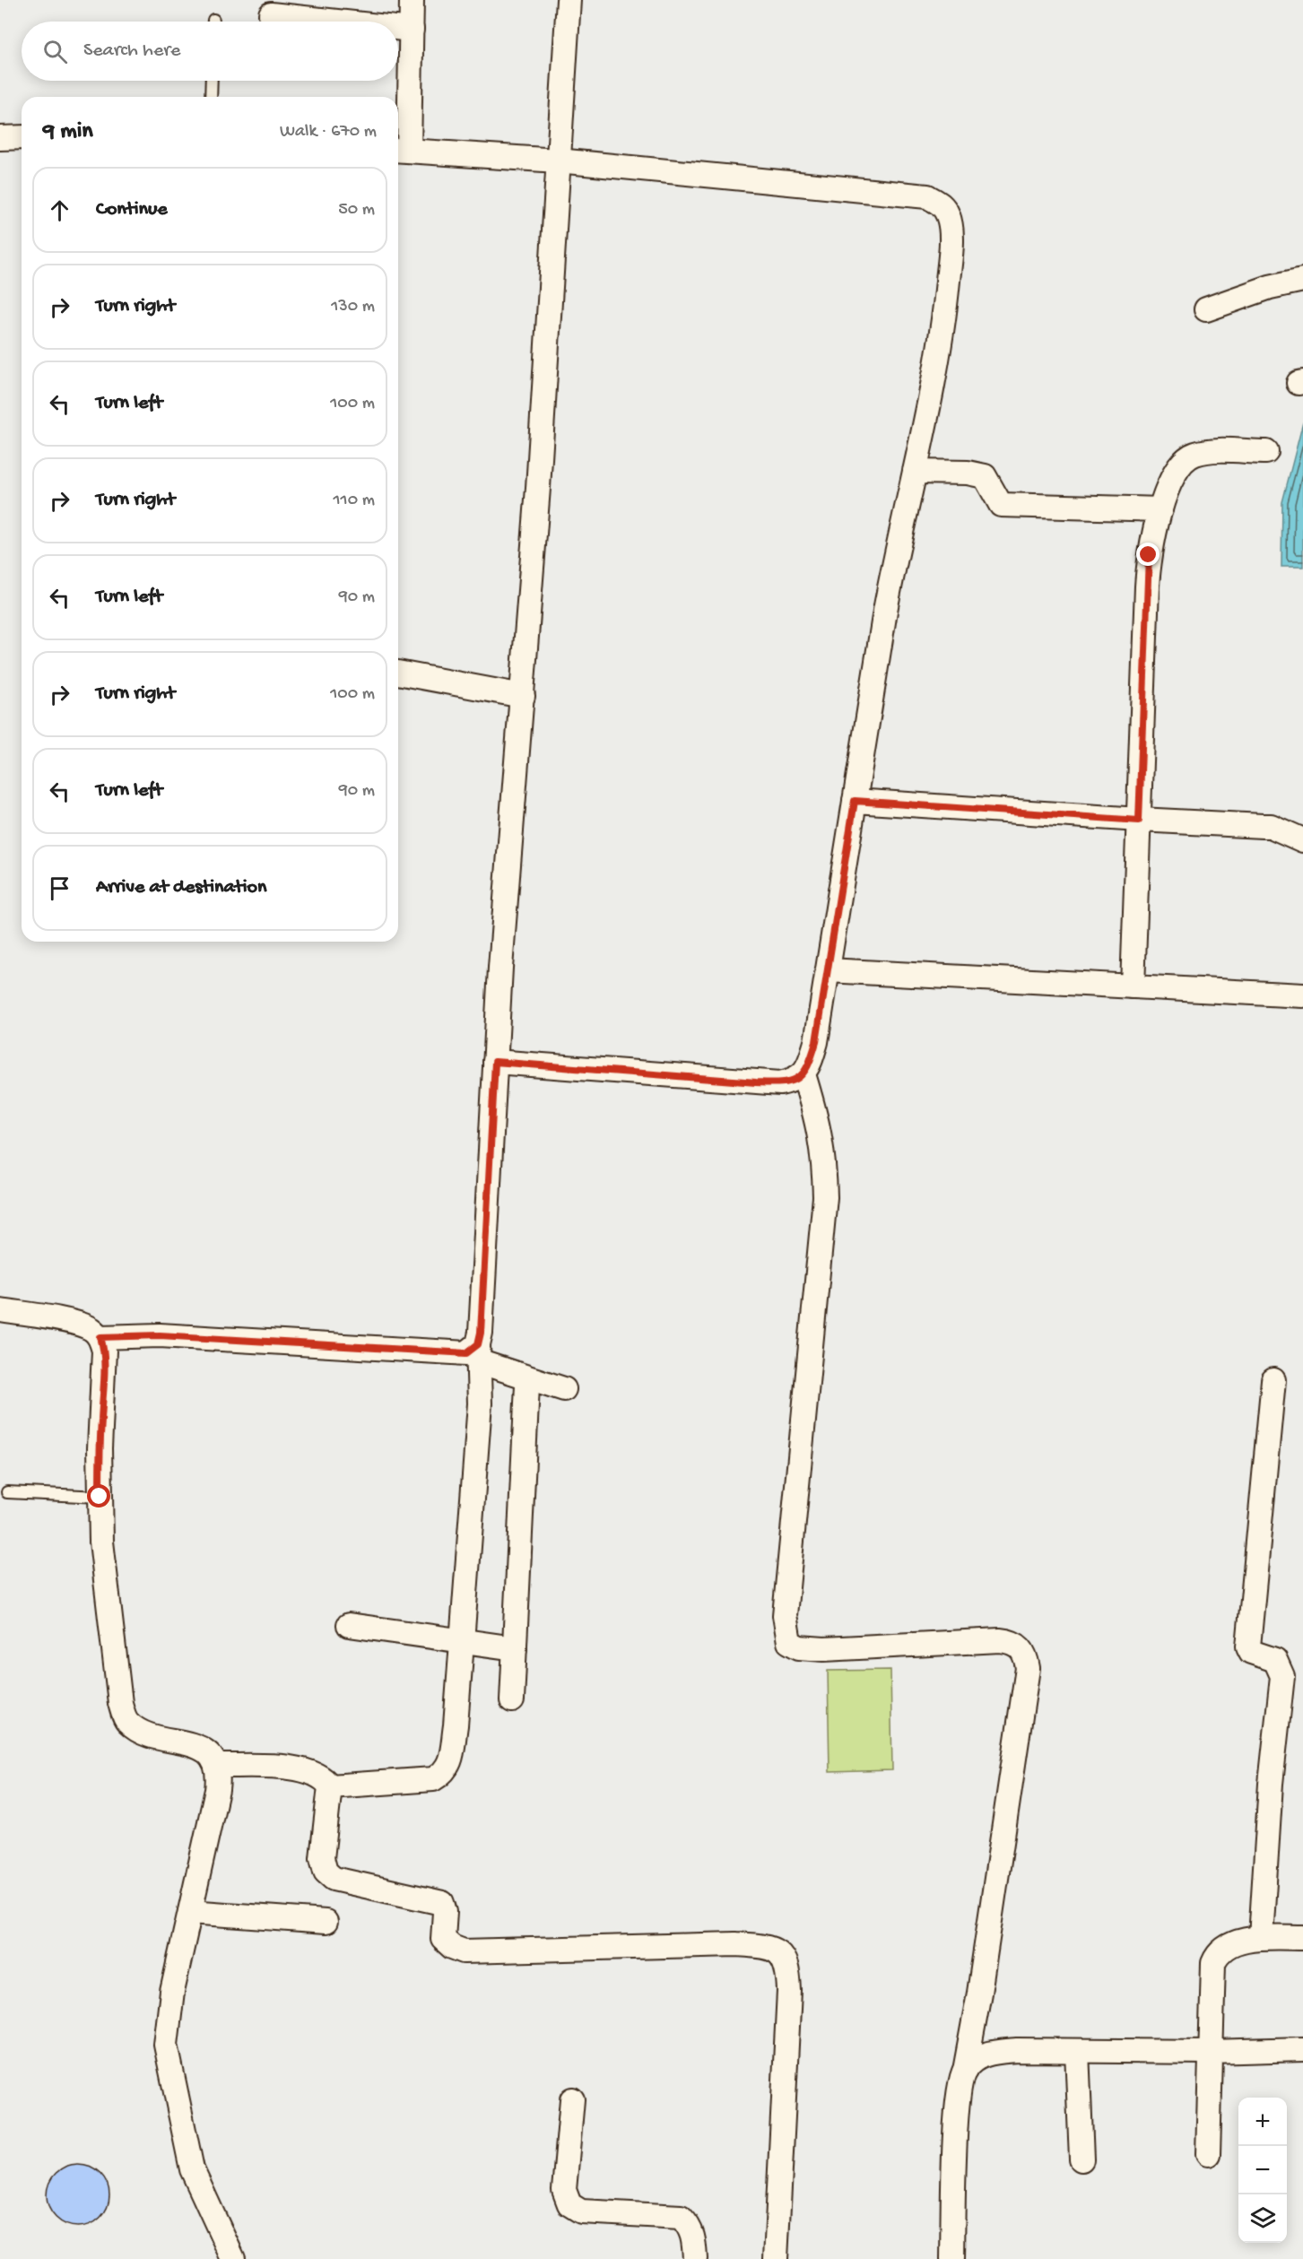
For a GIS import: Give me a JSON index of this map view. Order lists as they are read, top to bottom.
{
  "page": {
    "search": "Search here",
    "heading": ["9 min", "Walk · 670 m"],
    "list": [
      ["Continue", "50 m"],
      ["Turn right", "130 m"],
      ["Turn left", "100 m"],
      ["Turn right", "110 m"],
      ["Turn left", "90 m"],
      ["Turn right", "100 m"],
      ["Turn left", "90 m"],
      "Arrive at destination"
    ],
    "map_buttons": ["+", "−"]
  }
}
